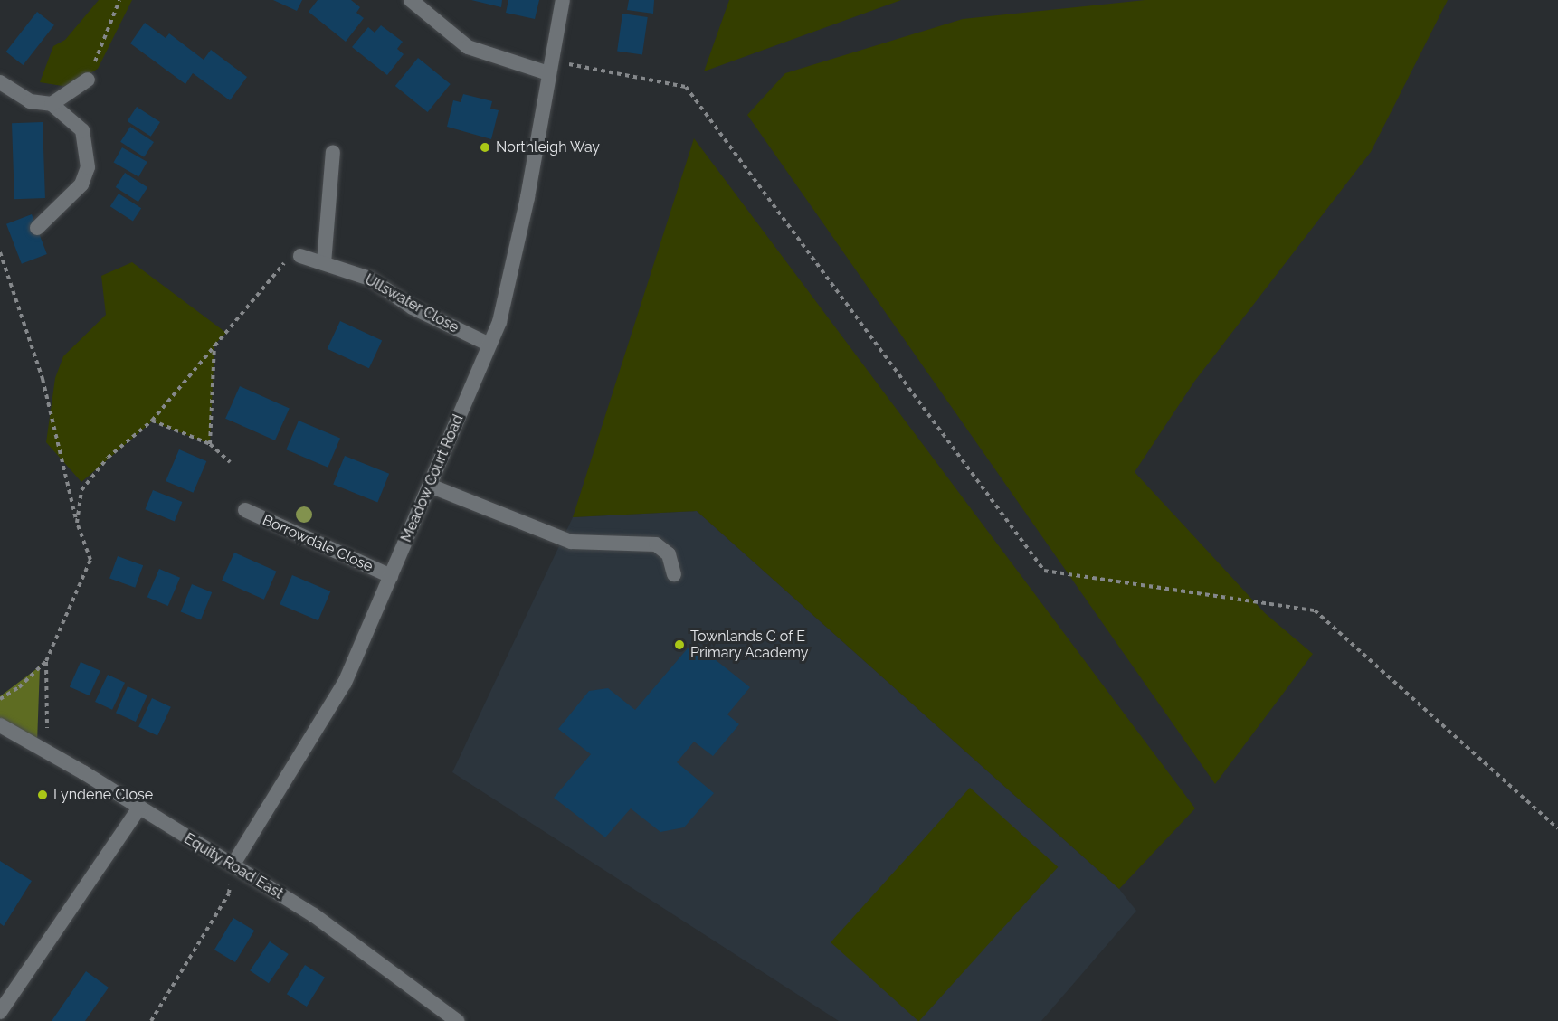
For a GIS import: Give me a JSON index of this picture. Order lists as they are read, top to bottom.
{
  "streets": {
    "street": [
      "Ullswater Close",
      "Meadow Court Road",
      "Borrowdale Close",
      "Equity Road East"
    ]
  },
  "crossings": [
    ["Ullswater Close", "Meadow Court Road"],
    ["Meadow Court Road", "Borrowdale Close"],
    ["Meadow Court Road", "Equity Road East"]
  ],
  "places": ["Northleigh Way", "Townlands C of E Primary Academy", "Lyndene Close"]
}
